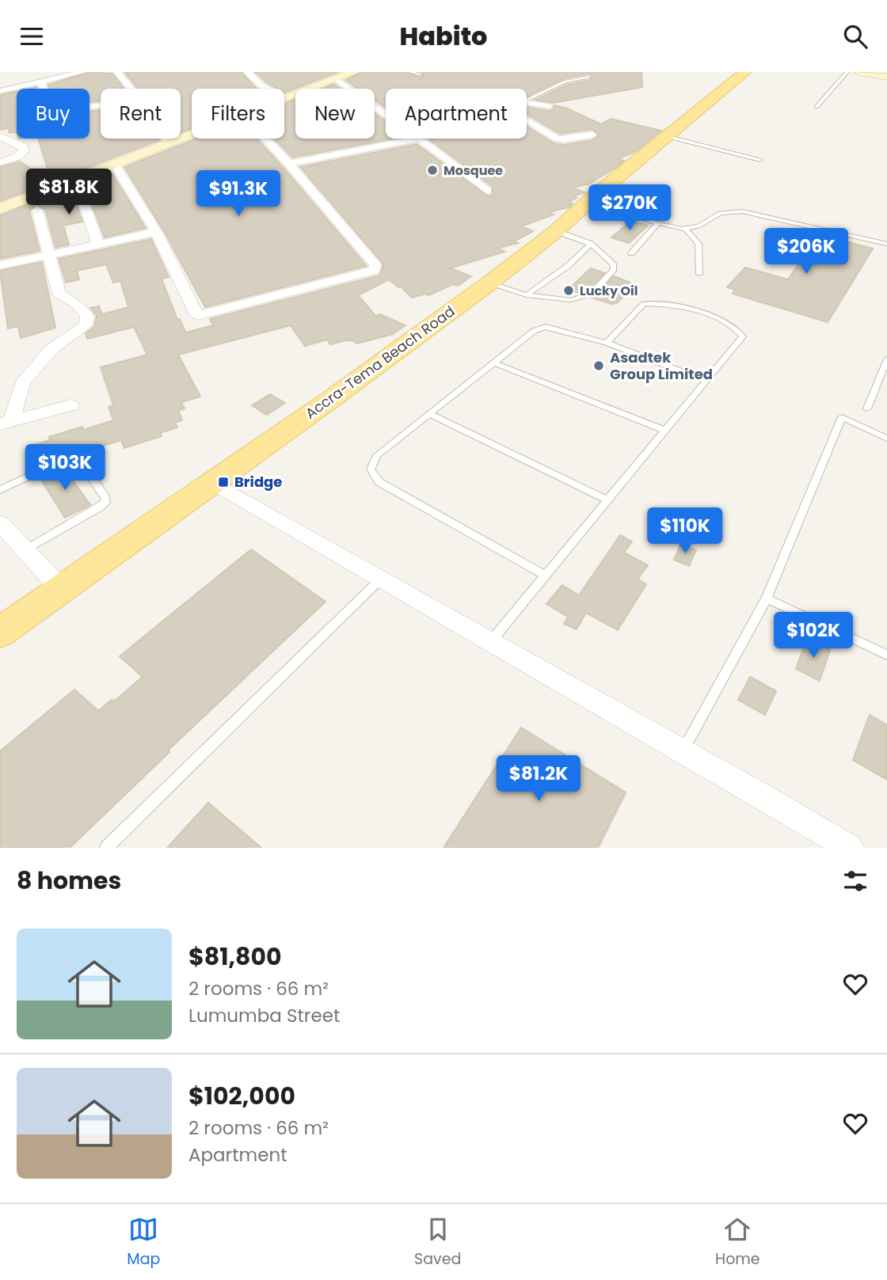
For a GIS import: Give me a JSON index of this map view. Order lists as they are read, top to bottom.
{
  "streets": {
    "main road": ["Accra-Tema Beach Road"]
  },
  "places": {
    "other": ["Mosquee", "Lucky Oil", "Asadtek Group Limited"],
    "transit": ["Bridge"]
  },
  "page": {
    "header": "Habito",
    "chip": [
      "Buy",
      "Rent",
      "Filters",
      "New",
      "Apartment"
    ],
    "price": [
      "$81.8K",
      "$91.3K",
      "$270K",
      "$206K",
      "$103K",
      "$110K",
      "$102K",
      "$81.2K"
    ],
    "heading": "8 homes",
    "list": [
      {
        "name": "$81,800",
        "note": "2 rooms · 66 m² · Lumumba Street"
      },
      {
        "name": "$102,000",
        "note": "2 rooms · 66 m² · Apartment"
      }
    ],
    "tabs": ["Map", "Saved", "Home"]
  }
}
